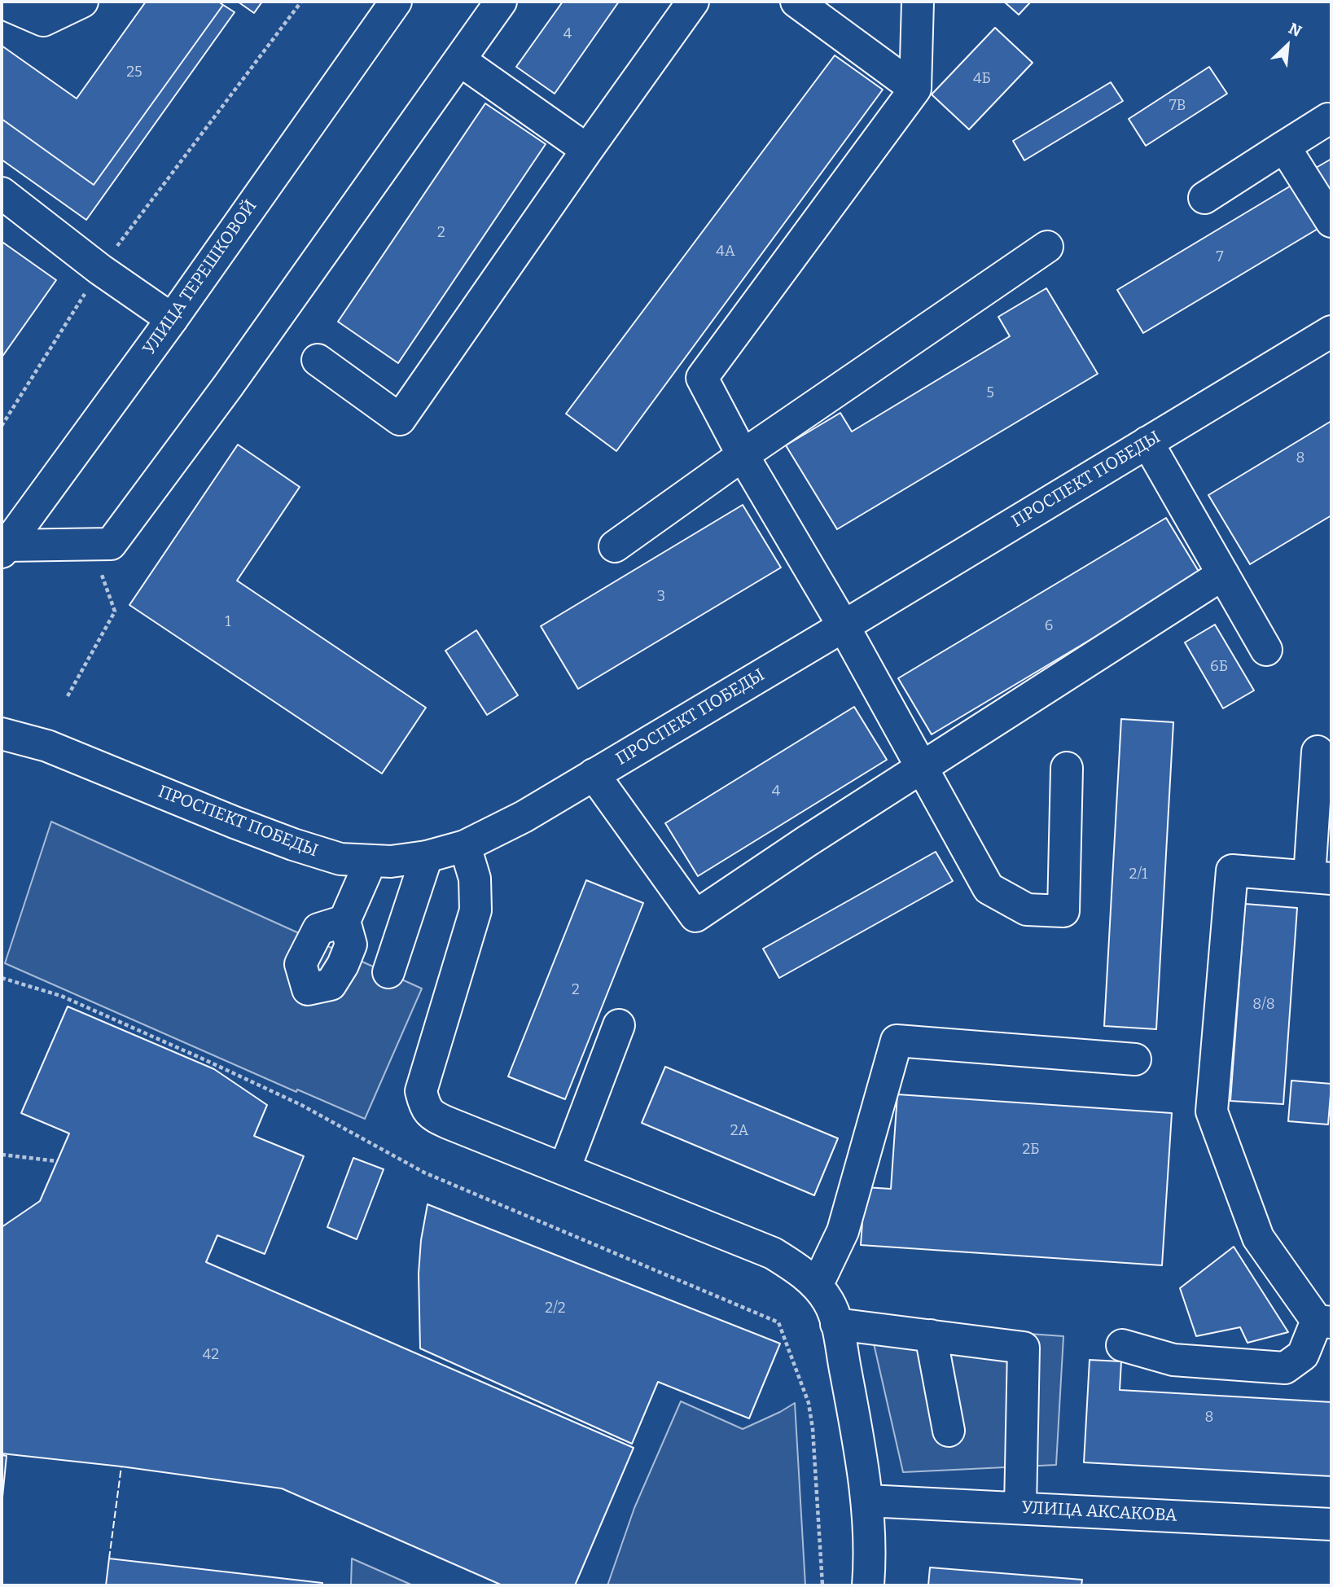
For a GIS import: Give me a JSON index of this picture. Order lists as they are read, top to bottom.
{
  "streets": {
    "street": ["УЛИЦА ТЕРЕШКОВОЙ", "ПРОСПЕКТ ПОБЕДЫ", "УЛИЦА АКСАКОВА"]
  },
  "house_numbers": [
    "4",
    "25",
    "4Б",
    "7В",
    "2",
    "4А",
    "7",
    "5",
    "8",
    "3",
    "1",
    "6",
    "6Б",
    "4",
    "2/1",
    "2",
    "8/8",
    "2А",
    "2Б",
    "2/2",
    "42",
    "8"
  ],
  "north": "top right"
}
